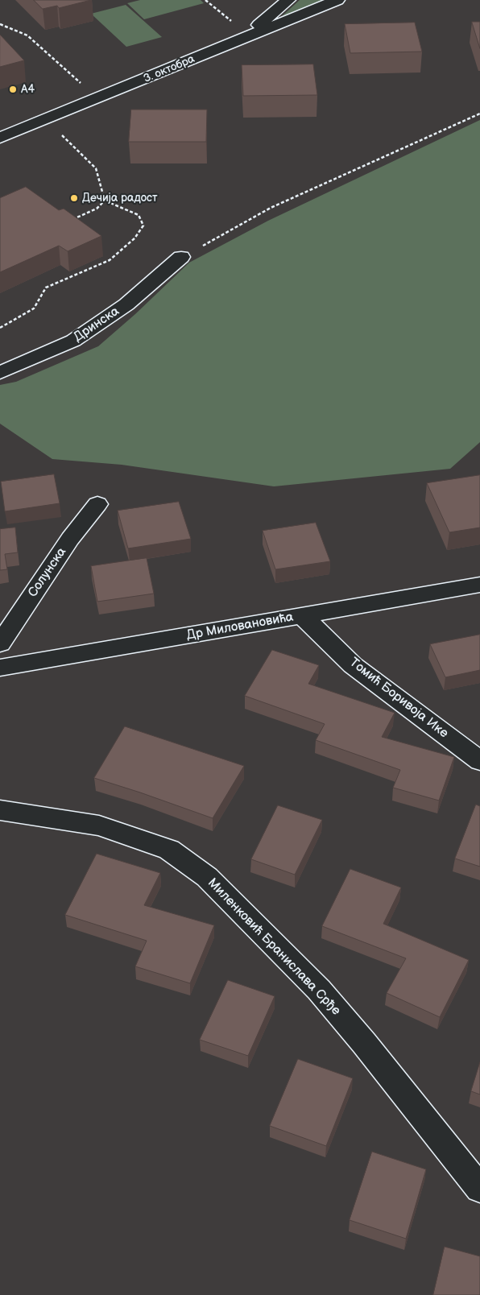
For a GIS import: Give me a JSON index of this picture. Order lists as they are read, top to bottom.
{
  "streets": {
    "street": [
      "3. октобра",
      "Дринска",
      "Солунска",
      "Др Миловановића",
      "Томић Боривоја Ике",
      "Миленковић Бранислава Срђе"
    ]
  },
  "crossings": [
    ["Др Миловановића", "Томић Боривоја Ике"]
  ],
  "places": ["A4", "Дечија радост"]
}
